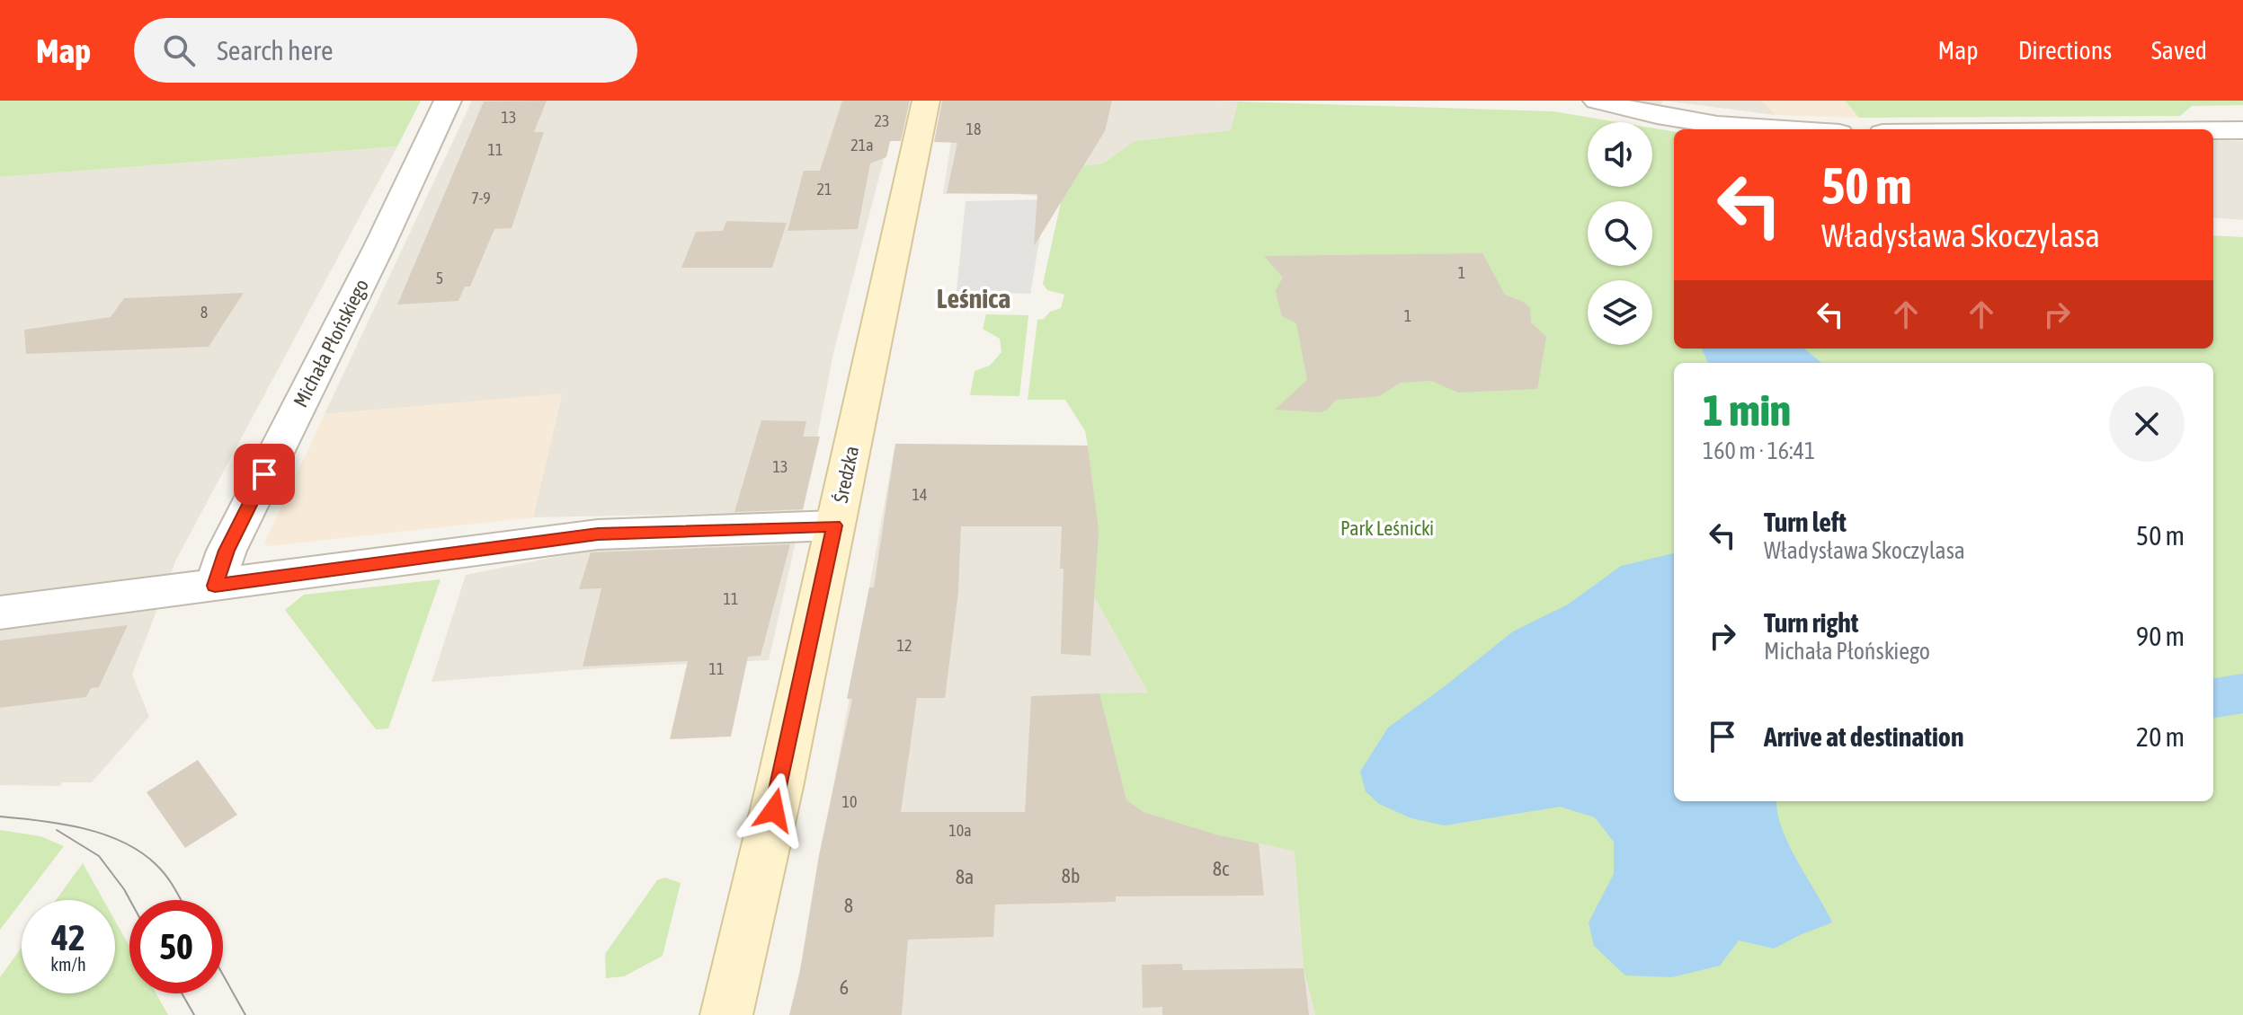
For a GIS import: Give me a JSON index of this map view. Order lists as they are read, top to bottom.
{
  "streets": {
    "main road": ["Średzka"],
    "street": ["Michała Płońskiego"]
  },
  "districts": ["Leśnica"],
  "parks": ["Park Leśnicki"],
  "house_numbers": [
    "13",
    "23",
    "18",
    "21a",
    "11",
    "21",
    "7-9",
    "1",
    "5",
    "8",
    "1",
    "13",
    "14",
    "11",
    "12",
    "11",
    "10",
    "10a",
    "8c",
    "8b",
    "8a",
    "8",
    "6"
  ],
  "page": {
    "header": "Map",
    "search": "Search here",
    "nav": ["Map", "Directions", "Saved"],
    "turn": ["50 m", "Władysława Skoczylasa"],
    "heading": ["1 min", "160 m · 16:41"],
    "list": [
      {
        "name": "Turn left",
        "note": "Władysława Skoczylasa",
        "value": "50 m"
      },
      {
        "name": "Turn right",
        "note": "Michała Płońskiego",
        "value": "90 m"
      },
      {
        "name": "Arrive at destination",
        "value": "20 m"
      }
    ],
    "speed": "42 km/h",
    "limit": "50"
  }
}
